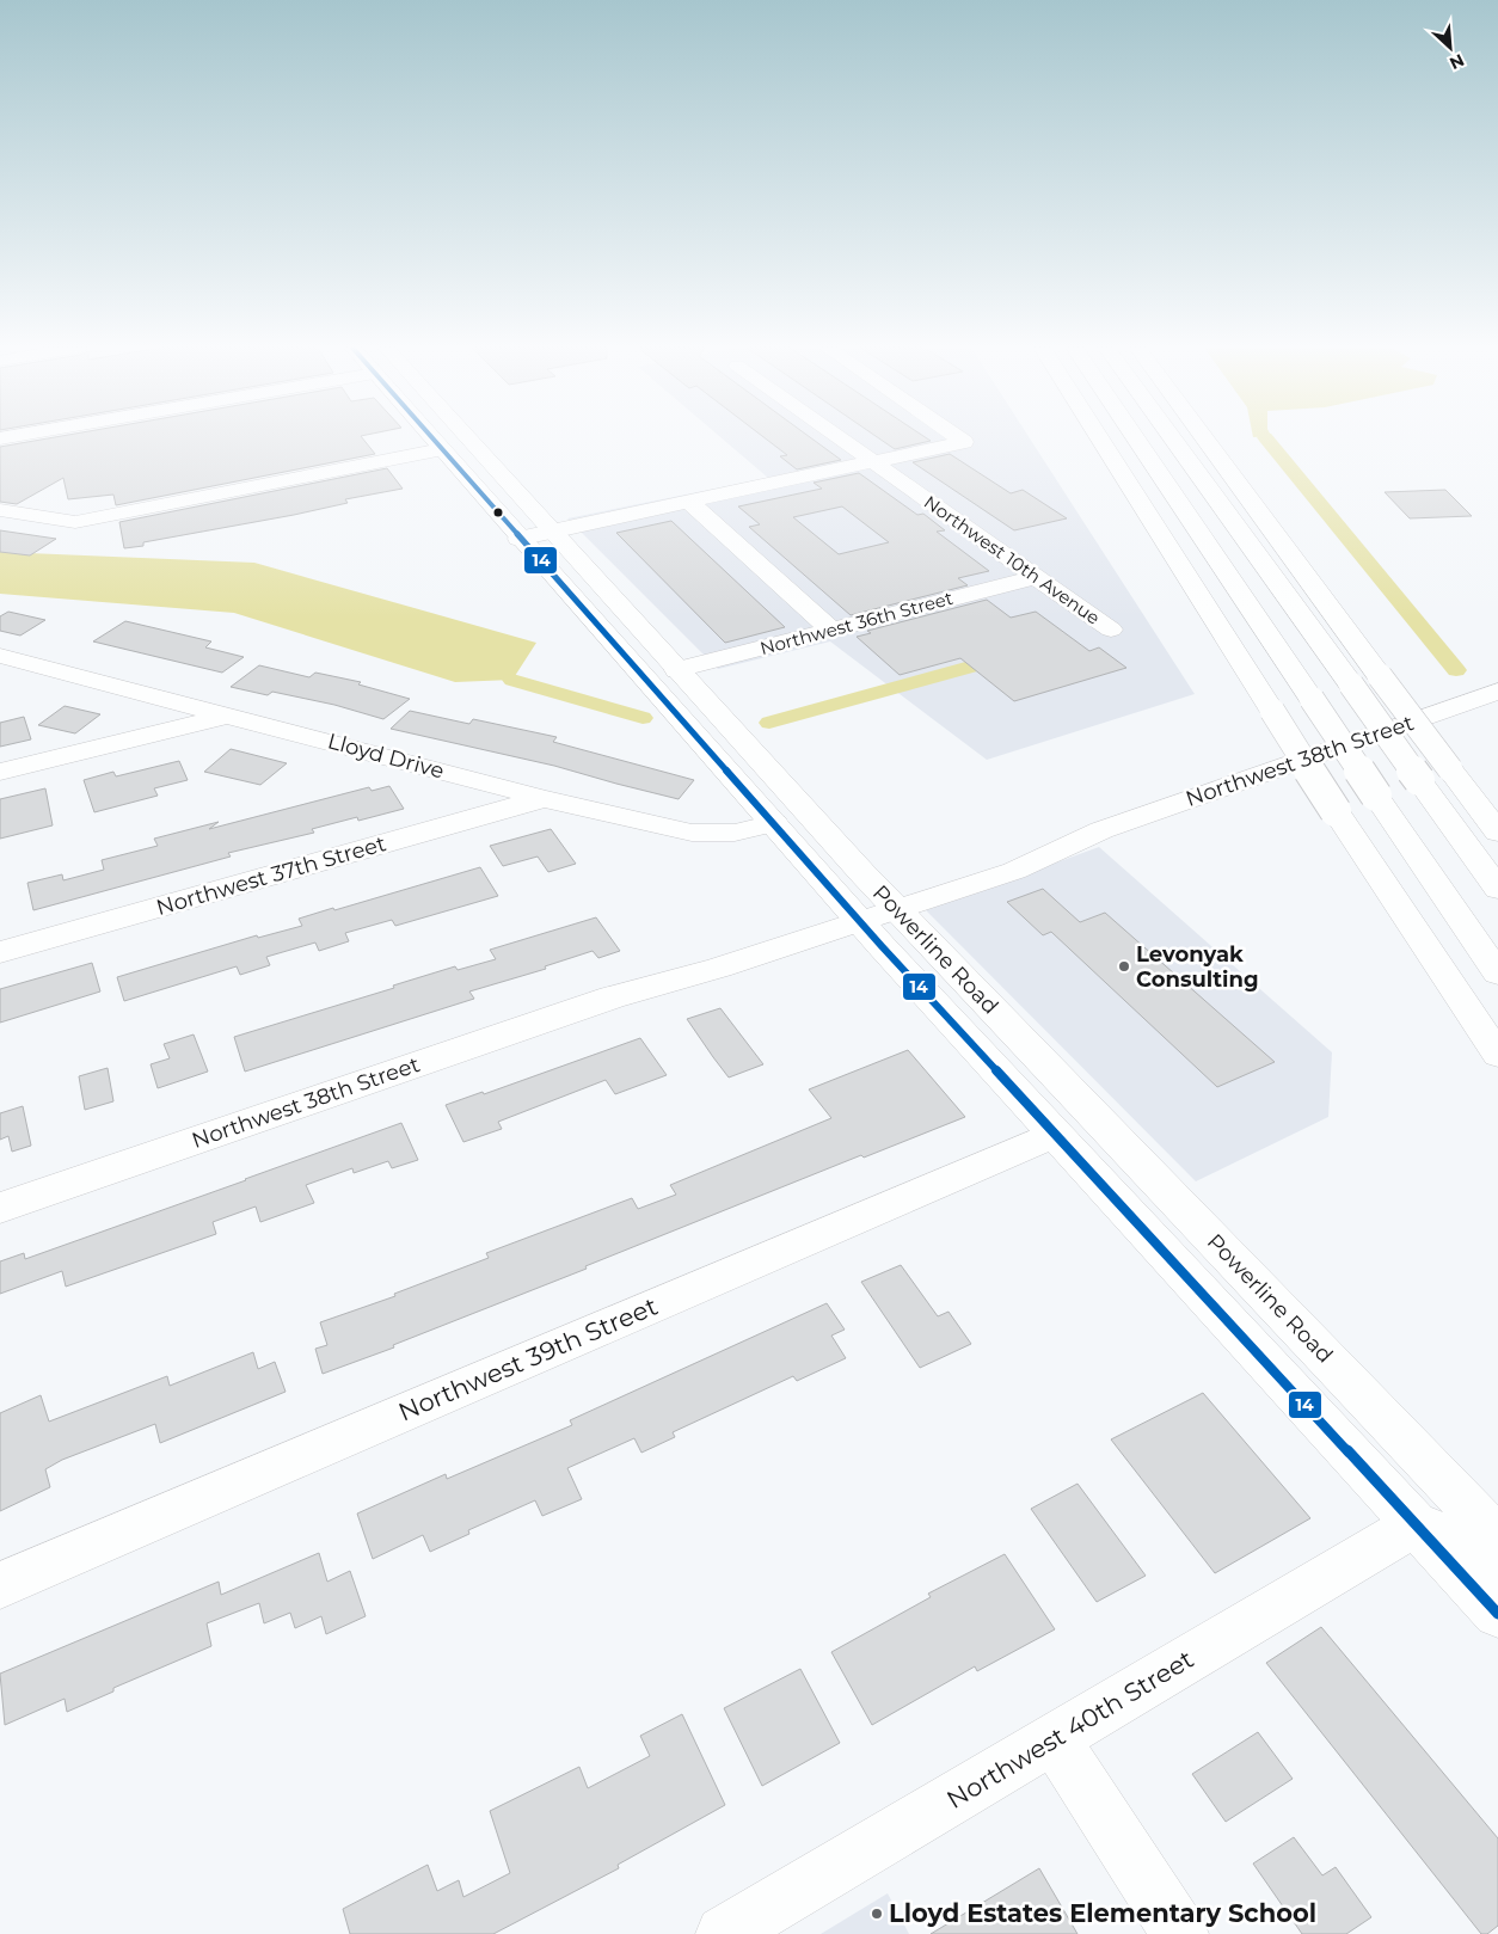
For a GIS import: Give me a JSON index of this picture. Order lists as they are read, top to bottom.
{
  "streets": {
    "main road": [
      "Northwest 10th Avenue",
      "Northwest 36th Street",
      "Lloyd Drive",
      "Northwest 38th Street",
      "Northwest 37th Street",
      "Powerline Road",
      "Northwest 39th Street",
      "Northwest 40th Street"
    ]
  },
  "crossings": [
    ["Northwest 10th Avenue", "Northwest 36th Street"],
    ["Northwest 36th Street", "Powerline Road"],
    ["Lloyd Drive", "Northwest 37th Street"],
    ["Lloyd Drive", "Powerline Road"],
    ["Northwest 38th Street", "Powerline Road"],
    ["Powerline Road", "Northwest 39th Street"],
    ["Powerline Road", "Northwest 40th Street"]
  ],
  "places": ["Levonyak Consulting", "Lloyd Estates Elementary School"],
  "lines": ["transit line 14"],
  "north": "bottom right"
}
